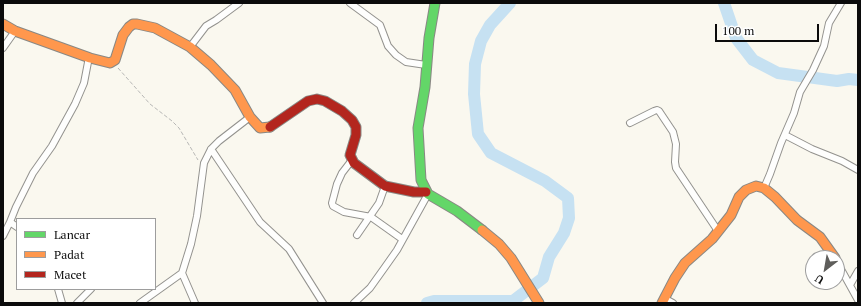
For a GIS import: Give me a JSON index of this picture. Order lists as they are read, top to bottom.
{
  "legend": ["Lancar", "Padat", "Macet"],
  "scale_bar": "100 m",
  "north": "bottom left"
}
